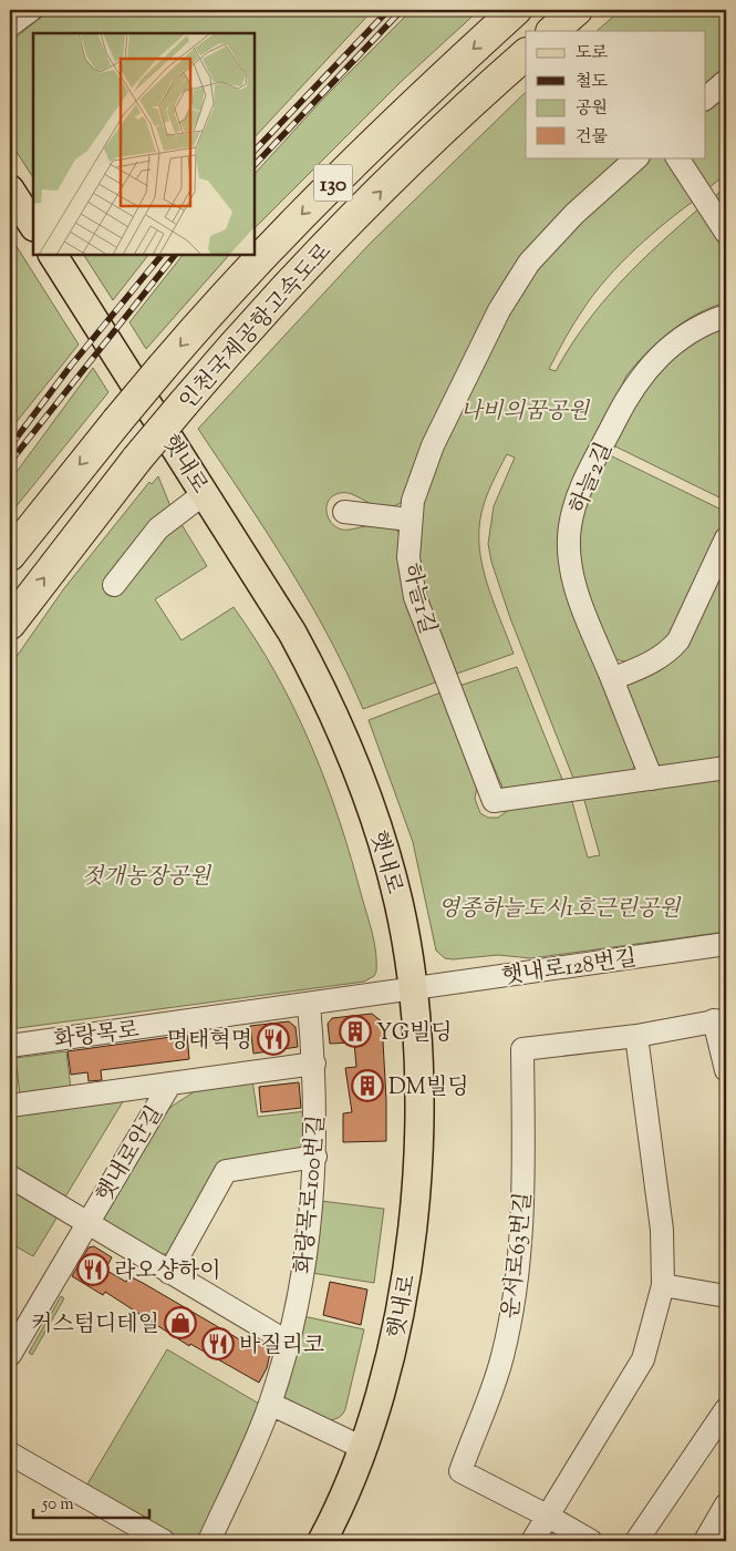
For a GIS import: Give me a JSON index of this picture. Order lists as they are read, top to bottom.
{
  "streets": {
    "highway": ["130", "인천국제공항고속도로"],
    "main road": ["햇내로"],
    "street": [
      "하늘2길",
      "하늘1길",
      "햇내로128번길",
      "화랑목로",
      "햇내로안길",
      "화랑목로100번길",
      "운서로63번길"
    ]
  },
  "crossings": [
    ["햇내로", "햇내로128번길"],
    ["햇내로", "화랑목로"],
    ["하늘2길", "하늘1길"],
    ["햇내로128번길", "화랑목로"],
    ["화랑목로", "화랑목로100번길"],
    ["햇내로안길", "화랑목로100번길"]
  ],
  "parks": ["나비의꿈공원", "젓개농장공원", "영종하늘도시1호근린공원"],
  "places": {
    "building": ["YG빌딩", "DM빌딩"],
    "restaurant": ["명태혁명", "라오샹하이", "바질리코"],
    "shop": ["커스텀디테일"]
  },
  "legend": [
    "도로",
    "철도",
    "공원",
    "건물"
  ],
  "scale_bar": "50 m"
}
